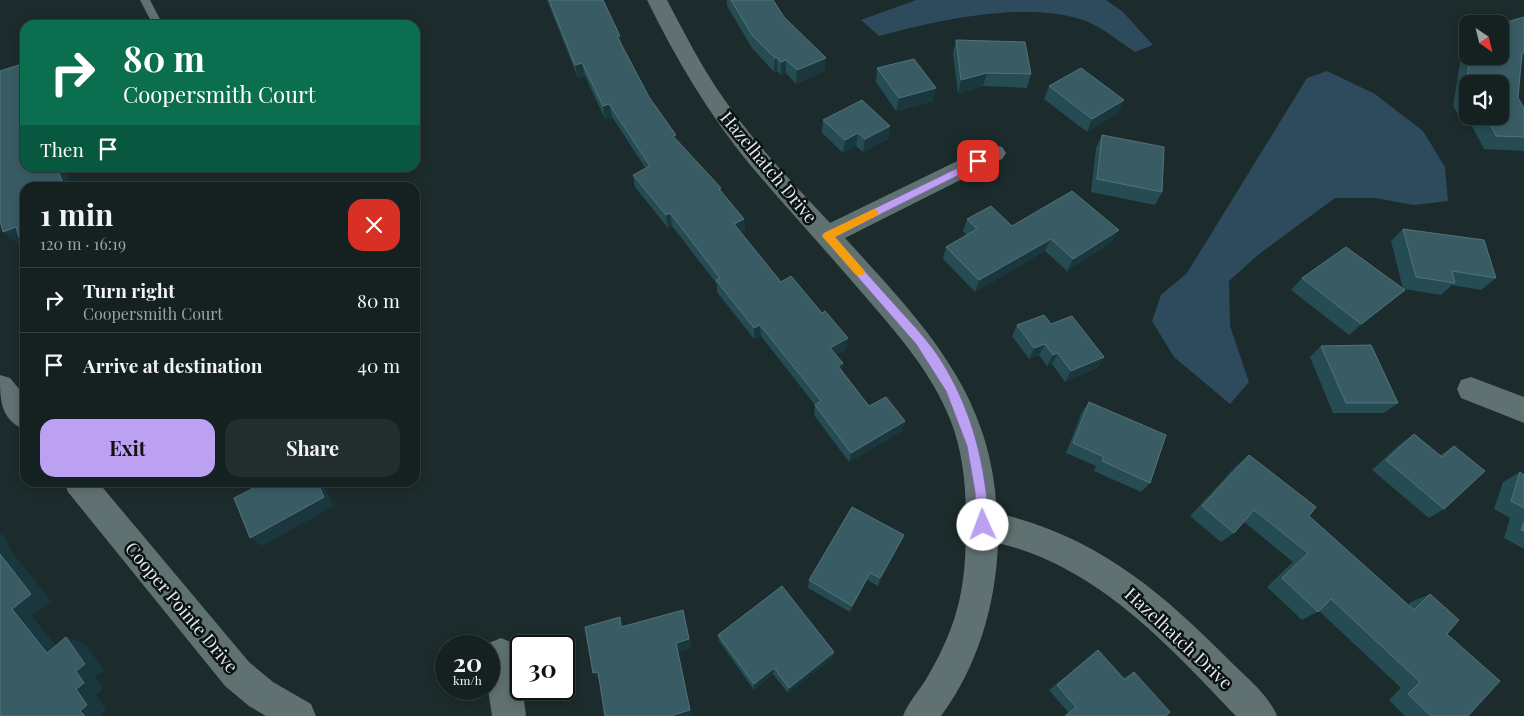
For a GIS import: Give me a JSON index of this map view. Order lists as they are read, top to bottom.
{
  "streets": {
    "street": ["Hazelhatch Drive", "Cooper Pointe Drive"]
  },
  "north": "bottom right",
  "page": {
    "turn": ["80 m", "Coopersmith Court"],
    "then": "Then",
    "heading": ["1 min", "120 m · 16:19"],
    "list": [
      {
        "name": "Turn right",
        "note": "Coopersmith Court",
        "value": "80 m"
      },
      {
        "name": "Arrive at destination",
        "value": "40 m"
      }
    ],
    "buttons": ["Exit", "Share"],
    "speed": "20 km/h",
    "limit": "30"
  }
}
